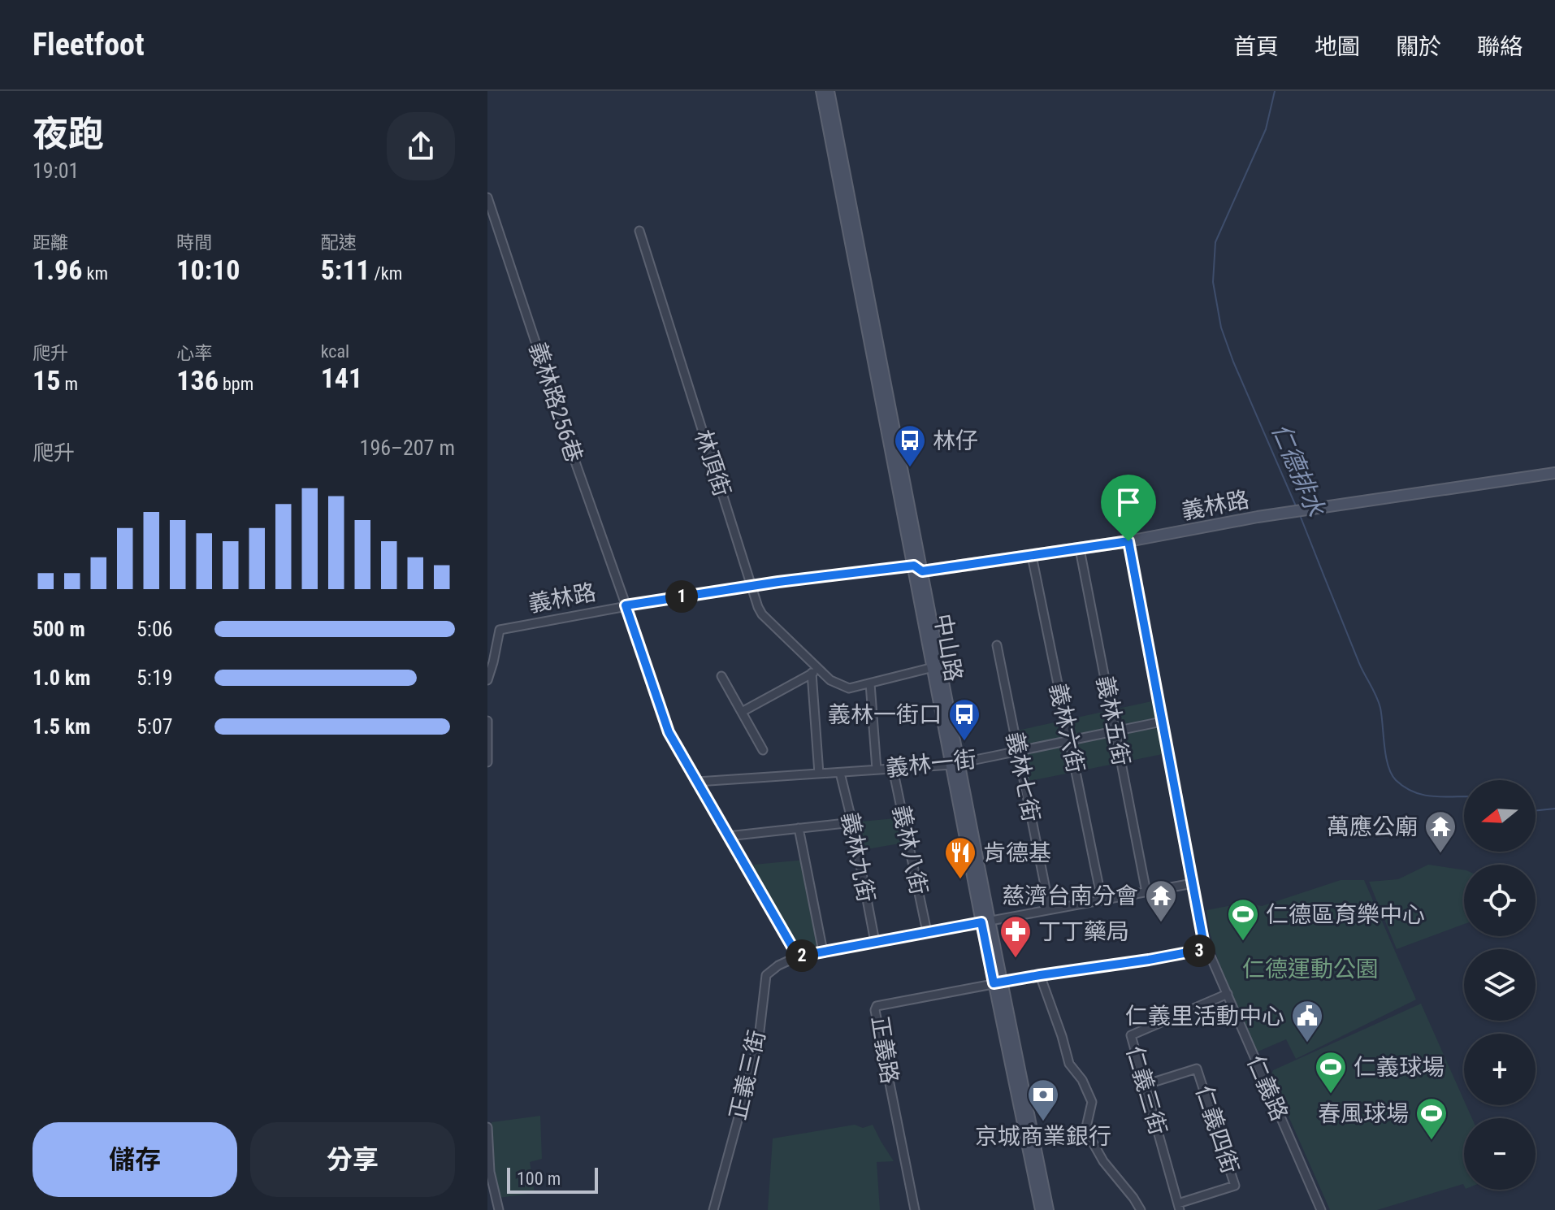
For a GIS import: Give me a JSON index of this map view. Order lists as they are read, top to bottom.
{
  "streets": {
    "main road": ["義林路", "中山路"],
    "street": [
      "義林路256巷",
      "林頂街",
      "義林五街",
      "義林六街",
      "義林一街",
      "義林七街",
      "義林八街",
      "義林九街",
      "正義路",
      "正義三街",
      "仁義路",
      "仁義三街",
      "仁義四街"
    ]
  },
  "crossings": [
    ["義林路256巷", "義林路"],
    ["義林路256巷", "義林一街"],
    ["義林路256巷", "正義三街"],
    ["林頂街", "義林路"],
    ["林頂街", "中山路"],
    ["義林路", "中山路"],
    ["義林路", "義林五街"],
    ["義林路", "義林六街"],
    ["義林路", "仁義路"],
    ["中山路", "義林一街"],
    ["中山路", "正義路"],
    ["義林五街", "義林一街"],
    ["義林六街", "義林一街"],
    ["義林一街", "義林七街"],
    ["義林一街", "義林八街"],
    ["義林一街", "義林九街"],
    ["義林一街", "仁義路"],
    ["仁義路", "仁義三街"],
    ["仁義三街", "仁義四街"]
  ],
  "water": ["仁德排水"],
  "parks": ["仁德運動公園"],
  "places": {
    "bus stop": ["林仔", "義林一街口"],
    "temple": ["萬應公廟", "慈濟台南分會"],
    "restaurant": ["肯德基"],
    "sports": ["仁德區育樂中心", "仁義球場", "春風球場"],
    "pharmacy": ["丁丁藥局"],
    "public building": ["仁義里活動中心"],
    "bank": ["京城商業銀行"]
  },
  "scale_bar": "100 m",
  "north": "left",
  "page": {
    "header": "Fleetfoot",
    "nav": [
      "首頁",
      "地圖",
      "關於",
      "聯絡"
    ],
    "heading": ["夜跑", "19:01"],
    "stats": [
      ["距離", "1.96 km"],
      ["時間", "10:10"],
      ["配速", "5:11 /km"],
      ["爬升", "15 m"],
      ["心率", "136 bpm"],
      ["kcal", "141"]
    ],
    "chart": ["爬升", "196–207 m"],
    "pins": ["1", "3", "2"],
    "list": [
      {
        "name": "500 m",
        "note": "5:06"
      },
      {
        "name": "1.0 km",
        "note": "5:19"
      },
      {
        "name": "1.5 km",
        "note": "5:07"
      }
    ],
    "map_buttons": ["+", "−"],
    "buttons": ["儲存", "分享"],
    "scale": "100 m"
  }
}
